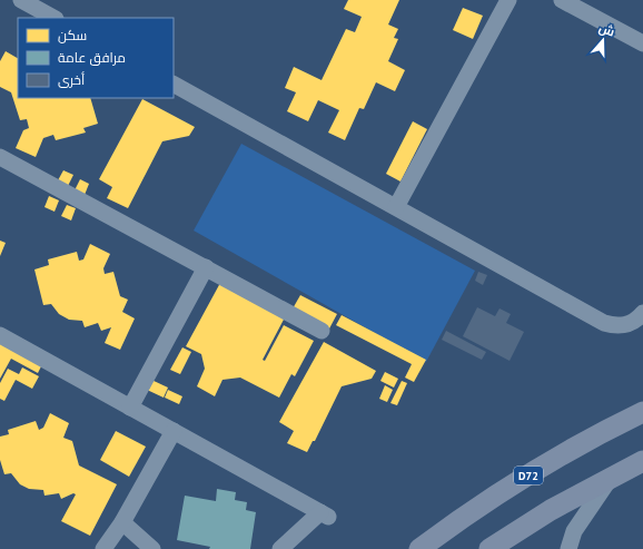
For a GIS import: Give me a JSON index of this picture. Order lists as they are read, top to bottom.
{
  "streets": {
    "main road": ["D72"]
  },
  "legend": ["سكن", "مرافق عامة", "أخرى"],
  "north": "top"
}
